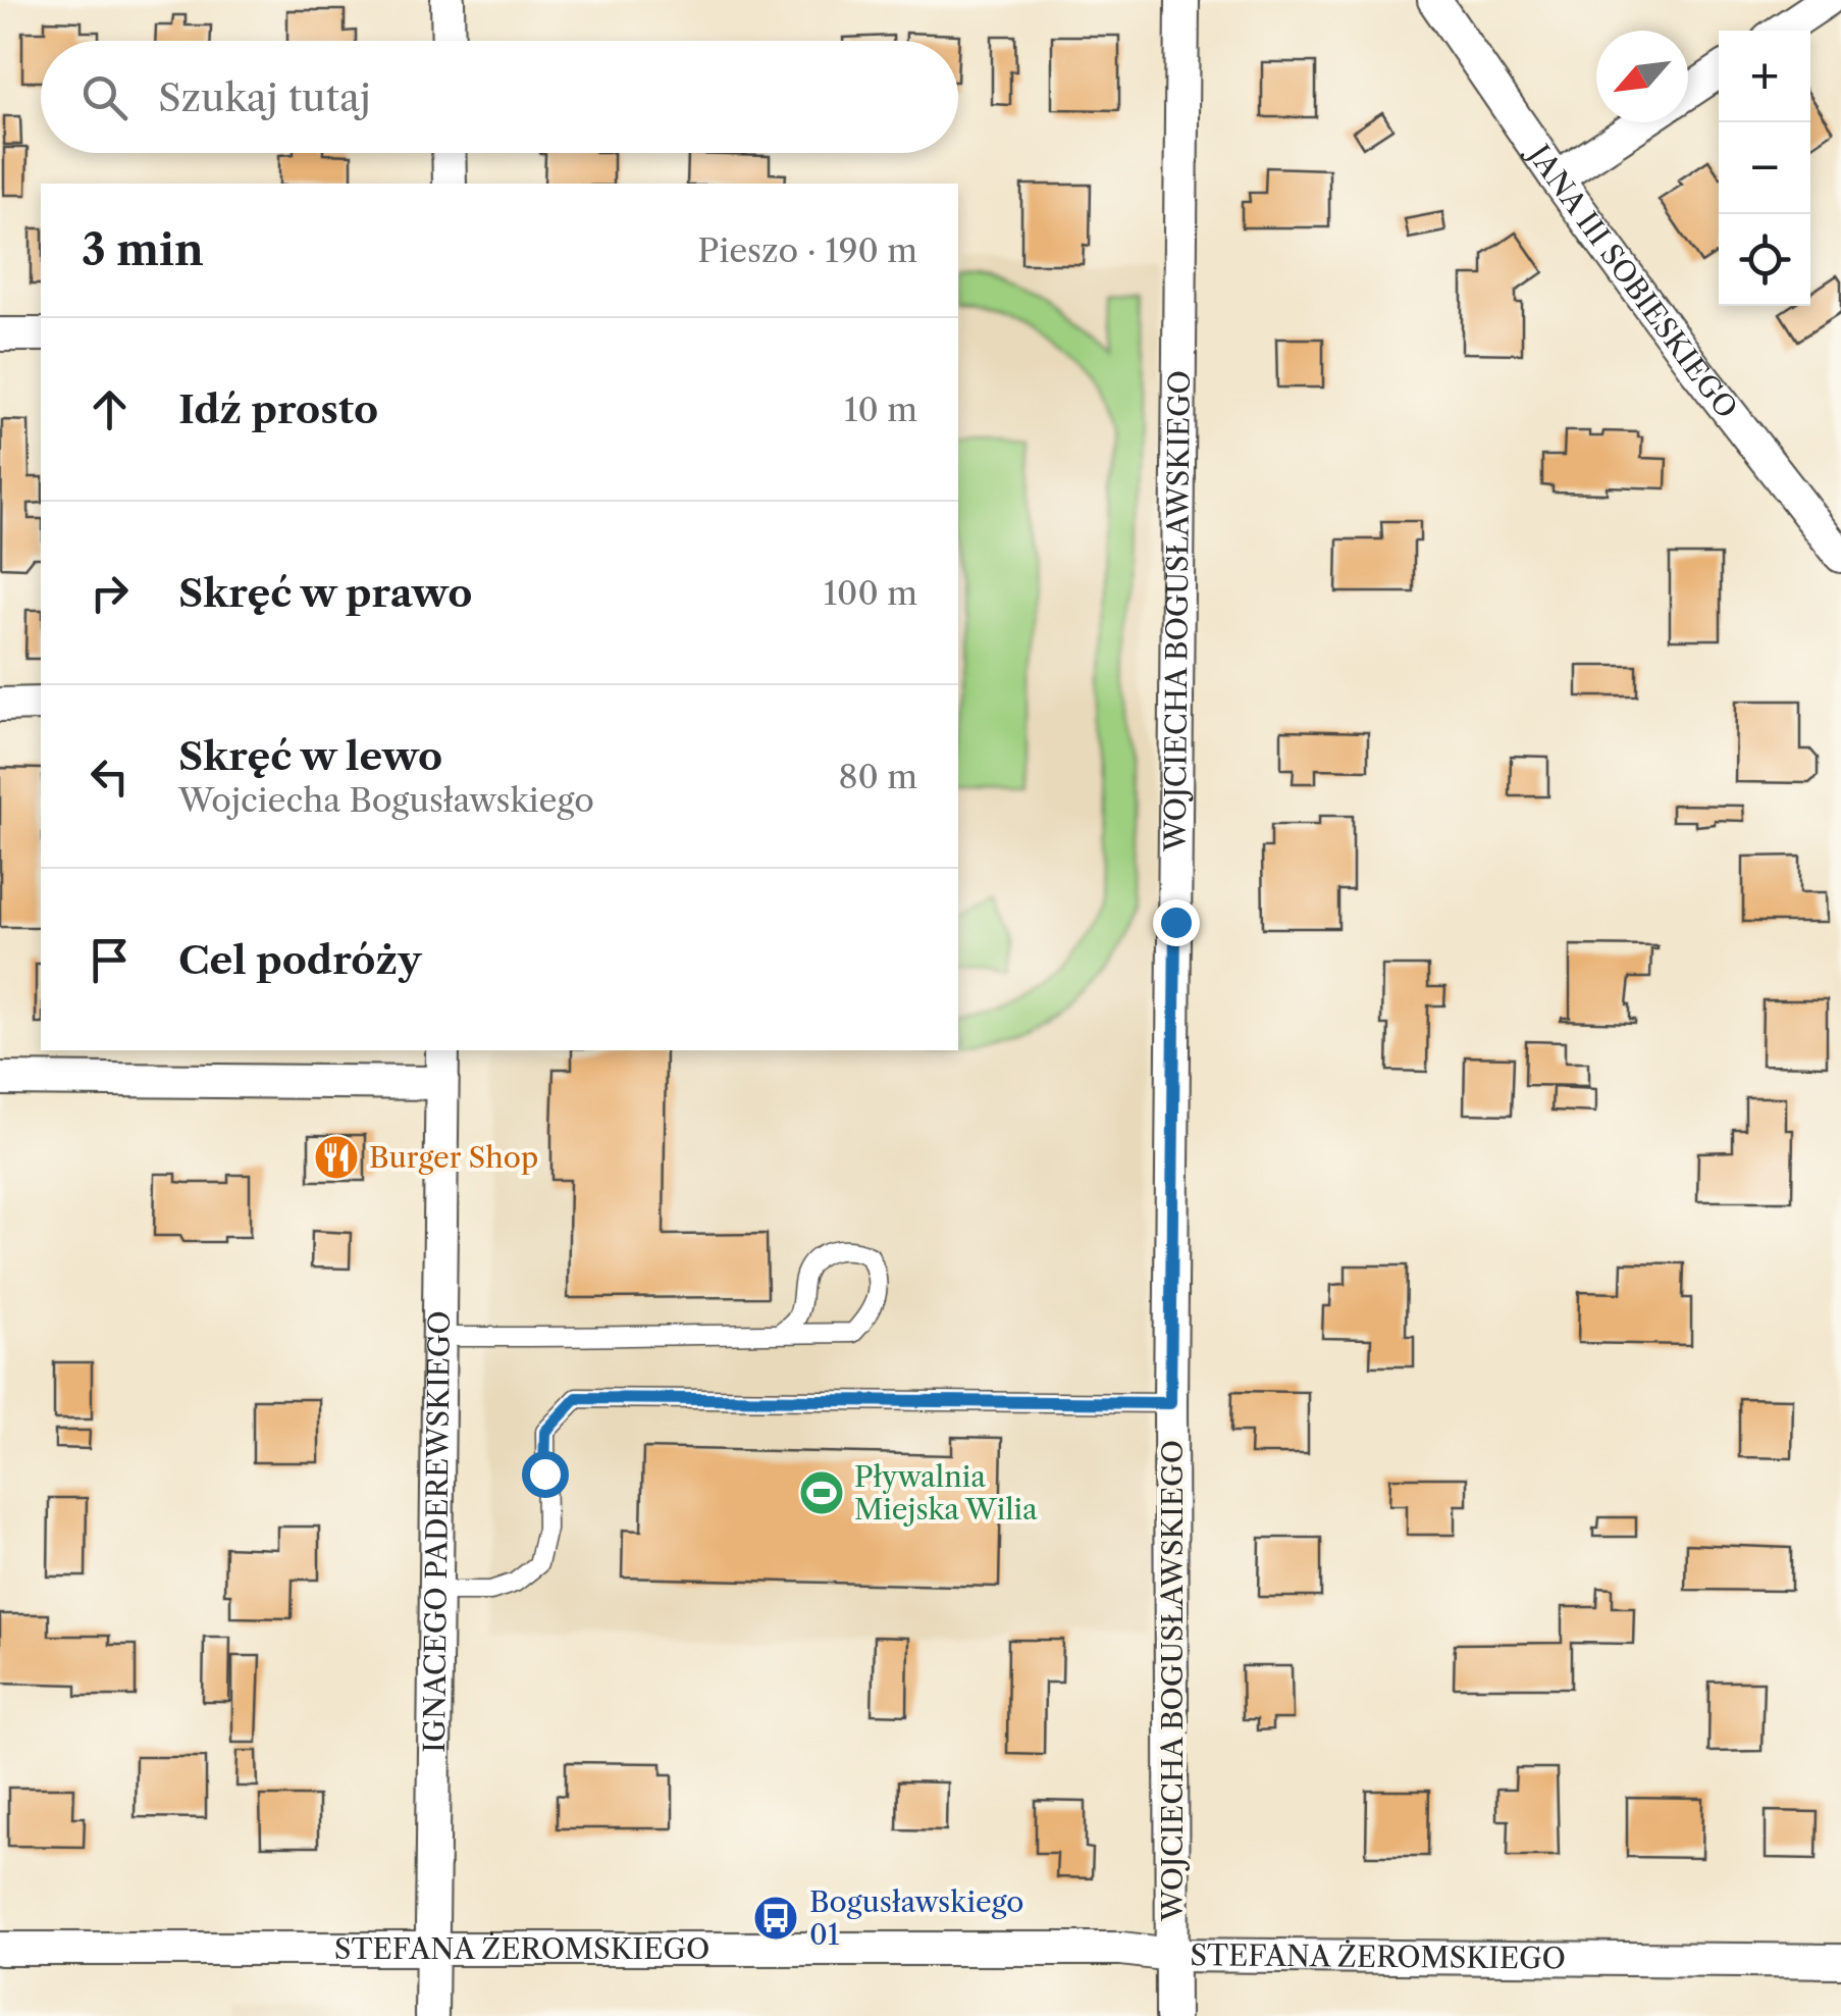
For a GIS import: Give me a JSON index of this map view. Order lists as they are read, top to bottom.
{
  "streets": {
    "street": [
      "JANA III SOBIESKIEGO",
      "WOJCIECHA BOGUSŁAWSKIEGO",
      "IGNACEGO PADEREWSKIEGO",
      "STEFANA ŻEROMSKIEGO"
    ]
  },
  "crossings": [
    ["WOJCIECHA BOGUSŁAWSKIEGO", "STEFANA ŻEROMSKIEGO"],
    ["IGNACEGO PADEREWSKIEGO", "STEFANA ŻEROMSKIEGO"]
  ],
  "places": {
    "restaurant": ["Burger Shop"],
    "sports": ["Pływalnia Miejska Wilia"],
    "bus stop": ["Bogusławskiego 01"]
  },
  "north": "bottom left",
  "page": {
    "map_buttons": ["+", "−"],
    "search": "Szukaj tutaj",
    "heading": ["3 min", "Pieszo · 190 m"],
    "list": [
      ["Idź prosto", "10 m"],
      ["Skręć w prawo", "100 m"],
      ["Skręć w lewo", "Wojciecha Bogusławskiego", "80 m"],
      "Cel podróży"
    ]
  }
}
